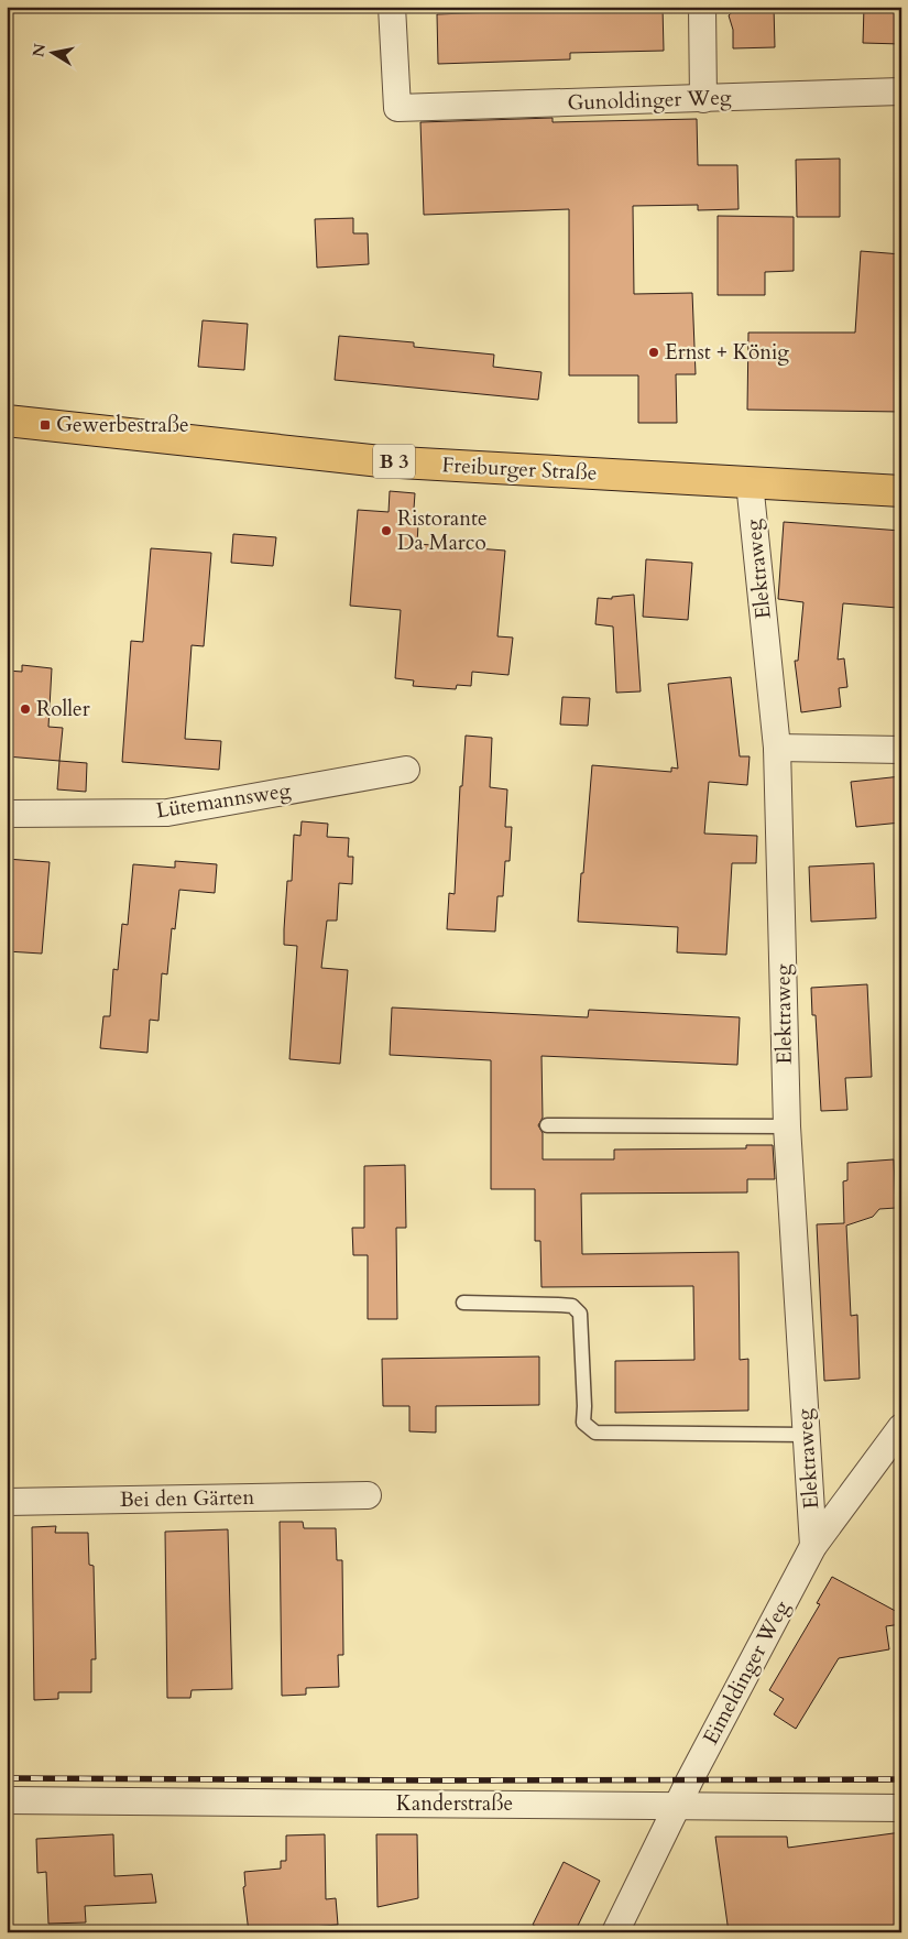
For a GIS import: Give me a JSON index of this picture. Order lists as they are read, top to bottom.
{
  "streets": {
    "main road": ["B 3", "Freiburger Straße"],
    "street": [
      "Gunoldinger Weg",
      "Elektraweg",
      "Lütemannsweg",
      "Bei den Gärten",
      "Eimeldinger Weg",
      "Kanderstraße"
    ]
  },
  "crossings": [
    ["Freiburger Straße", "Elektraweg"],
    ["Elektraweg", "Eimeldinger Weg"],
    ["Eimeldinger Weg", "Kanderstraße"]
  ],
  "places": {
    "other": ["Ernst + König", "Ristorante Da Marco", "Roller"],
    "transit": ["Gewerbestraße"]
  },
  "north": "left"
}
